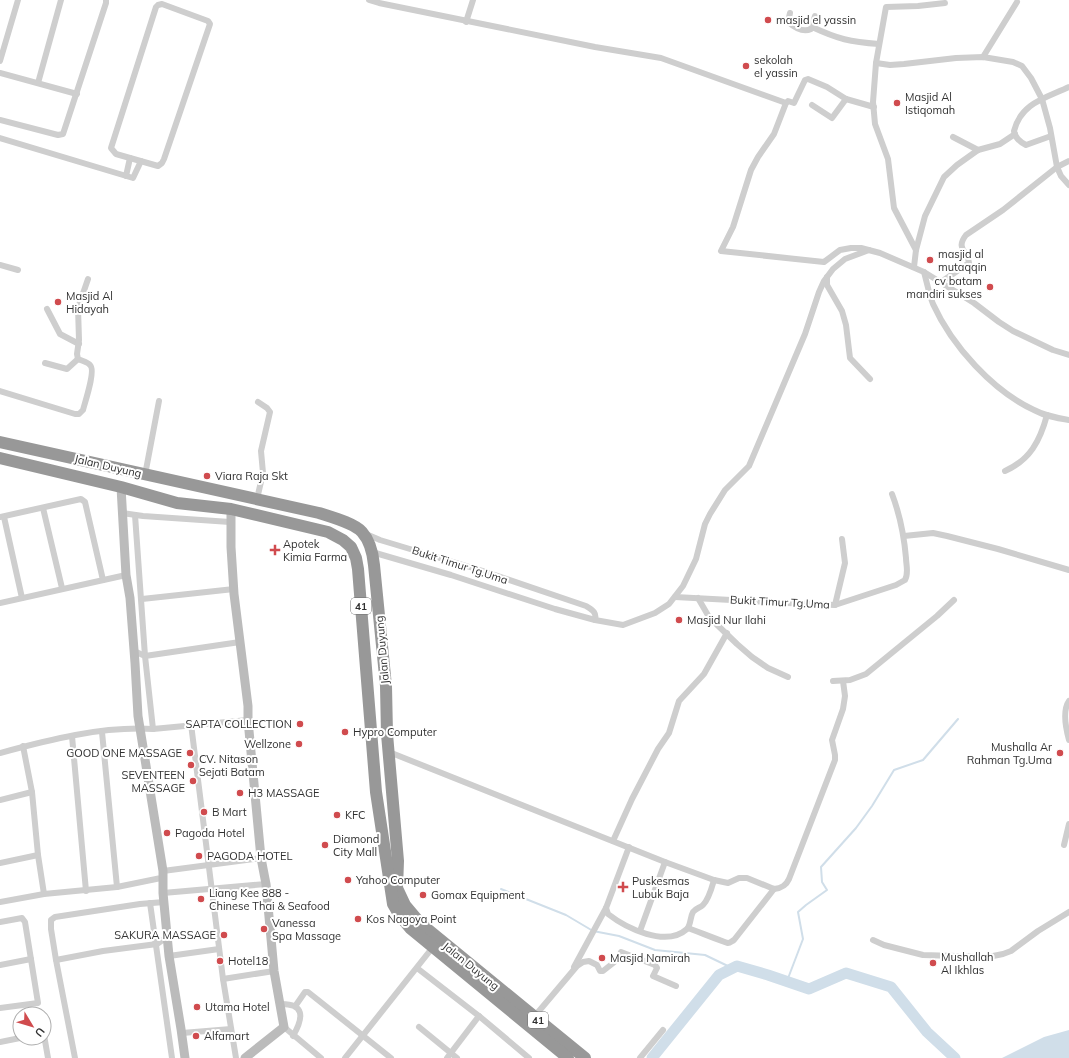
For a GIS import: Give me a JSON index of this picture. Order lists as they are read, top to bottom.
{
  "streets": {
    "highway": ["Jalan Duyung", "41"],
    "street": ["Bukit Timur Tg.Uma"]
  },
  "crossings": [
    ["Jalan Duyung", "Bukit Timur Tg.Uma"]
  ],
  "places": {
    "other": [
      "masjid el yassin",
      "sekolah el yassin",
      "Masjid Al Istiqomah",
      "masjid al mutaqqin",
      "cv batam mandiri sukses",
      "Masjid Al Hidayah",
      "Viara Raja Skt",
      "Masjid Nur Ilahi",
      "SAPTA COLLECTION",
      "Hypro Computer",
      "Wellzone",
      "GOOD ONE MASSAGE",
      "Mushalla Ar Rahman Tg.Uma",
      "CV. Nitason Sejati Batam",
      "SEVENTEEN MASSAGE",
      "H3 MASSAGE",
      "B Mart",
      "KFC",
      "Pagoda Hotel",
      "Diamond City Mall",
      "PAGODA HOTEL",
      "Yahoo Computer",
      "Gomax Equipment",
      "Liang Kee 888 - Chinese Thai & Seafood",
      "Kos Nagoya Point",
      "Vanessa Spa Massage",
      "SAKURA MASSAGE",
      "Masjid Namirah",
      "Hotel18",
      "Mushallah Al Ikhlas",
      "Utama Hotel",
      "Alfamart"
    ],
    "health": ["Apotek Kimia Farma", "Puskesmas Lubuk Baja"]
  },
  "north": "bottom right"
}
